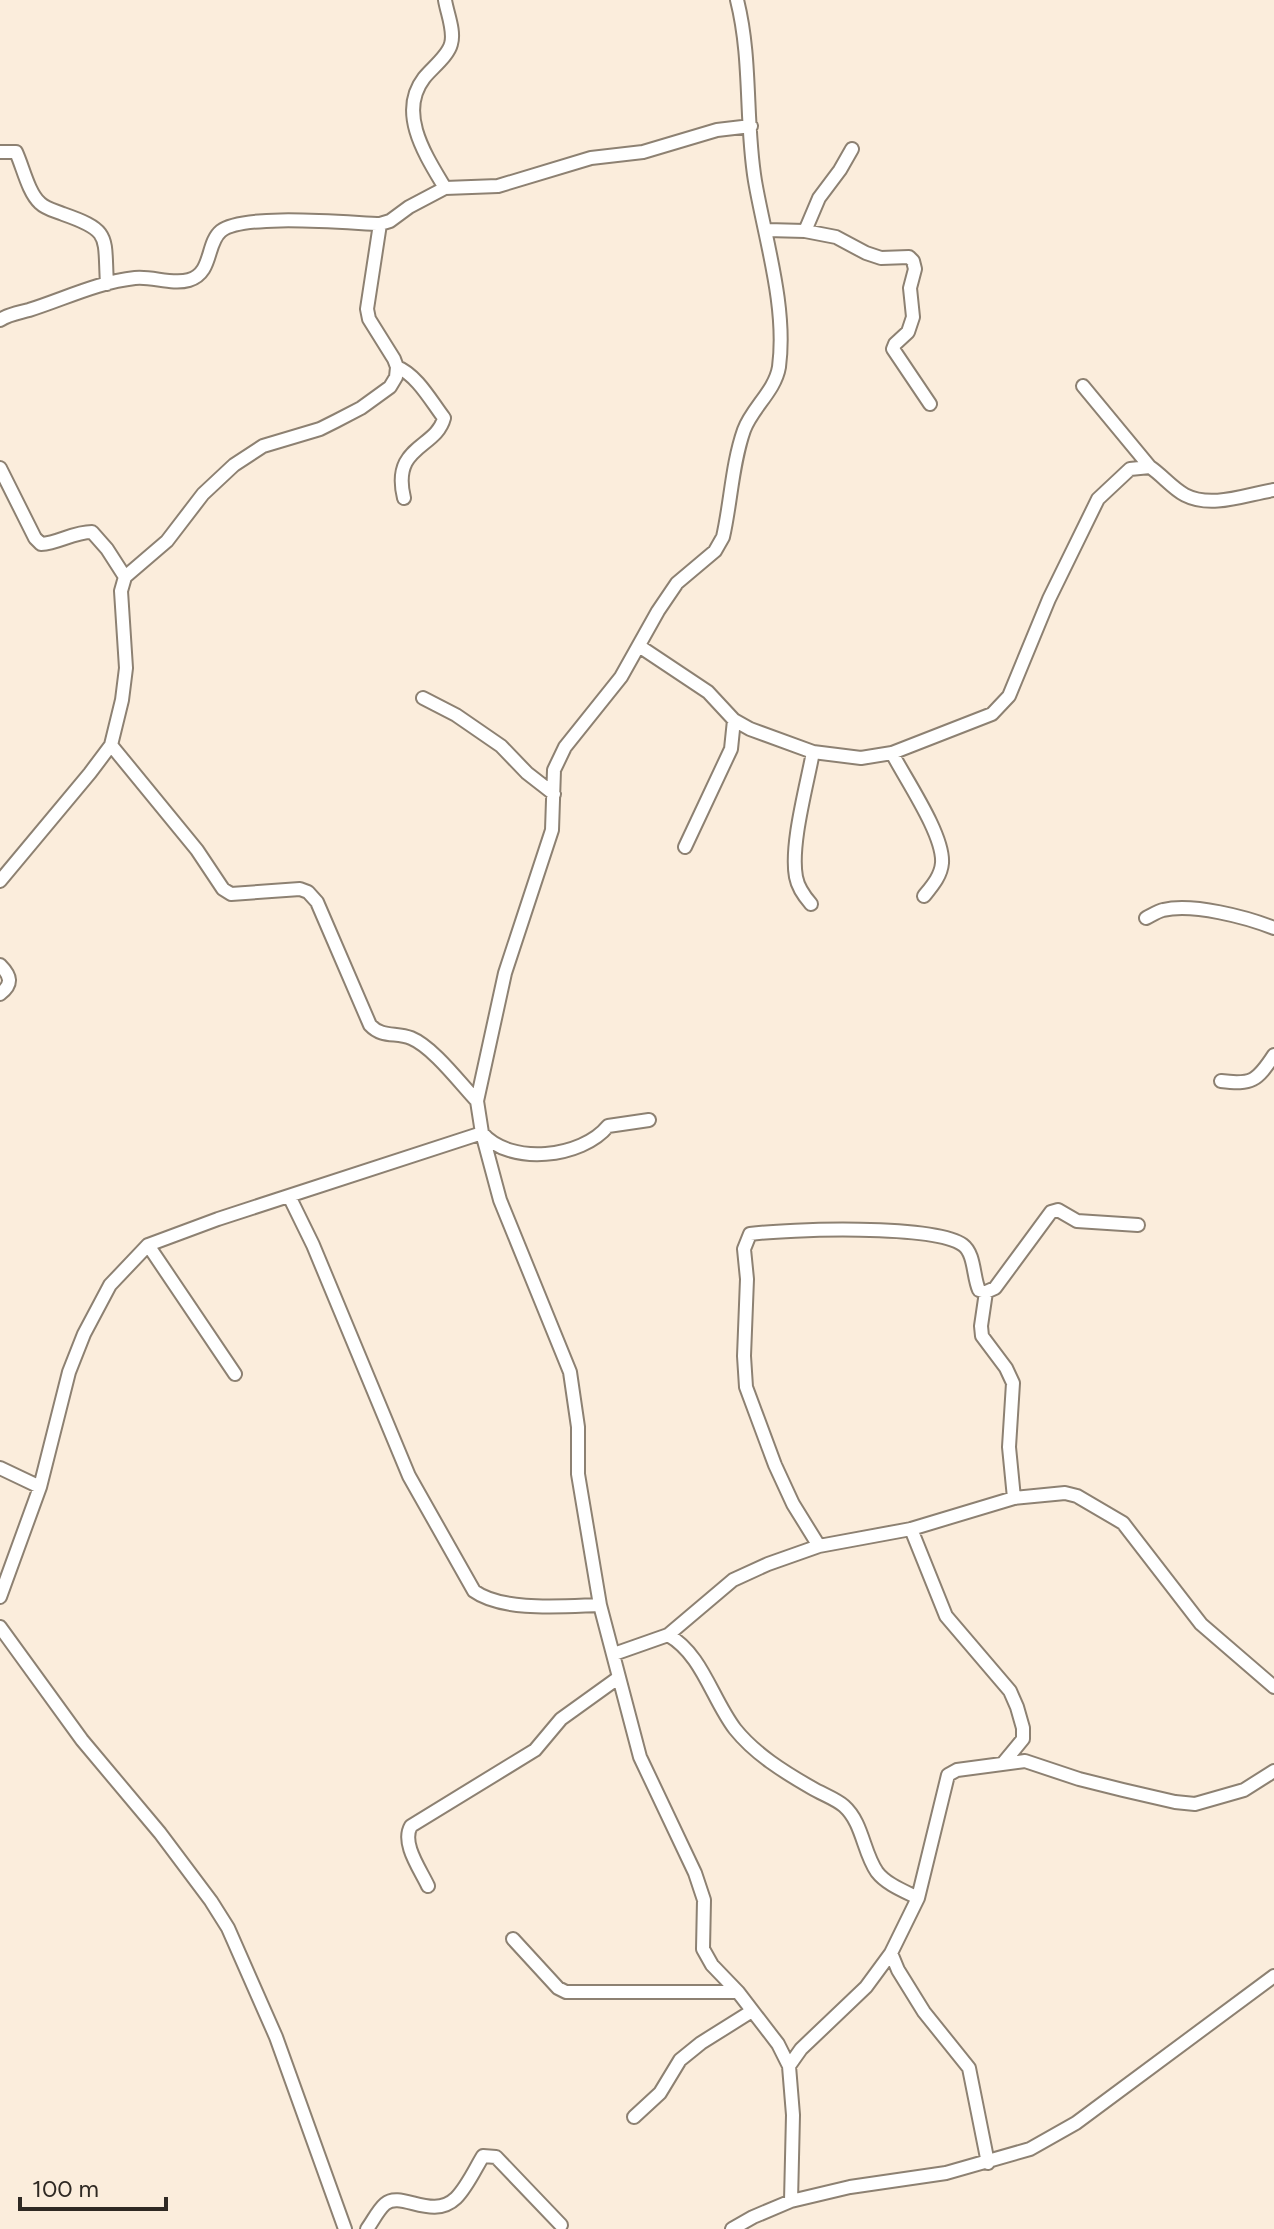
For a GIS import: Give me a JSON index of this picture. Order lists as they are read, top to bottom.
{
  "scale_bar": "100 m"
}
